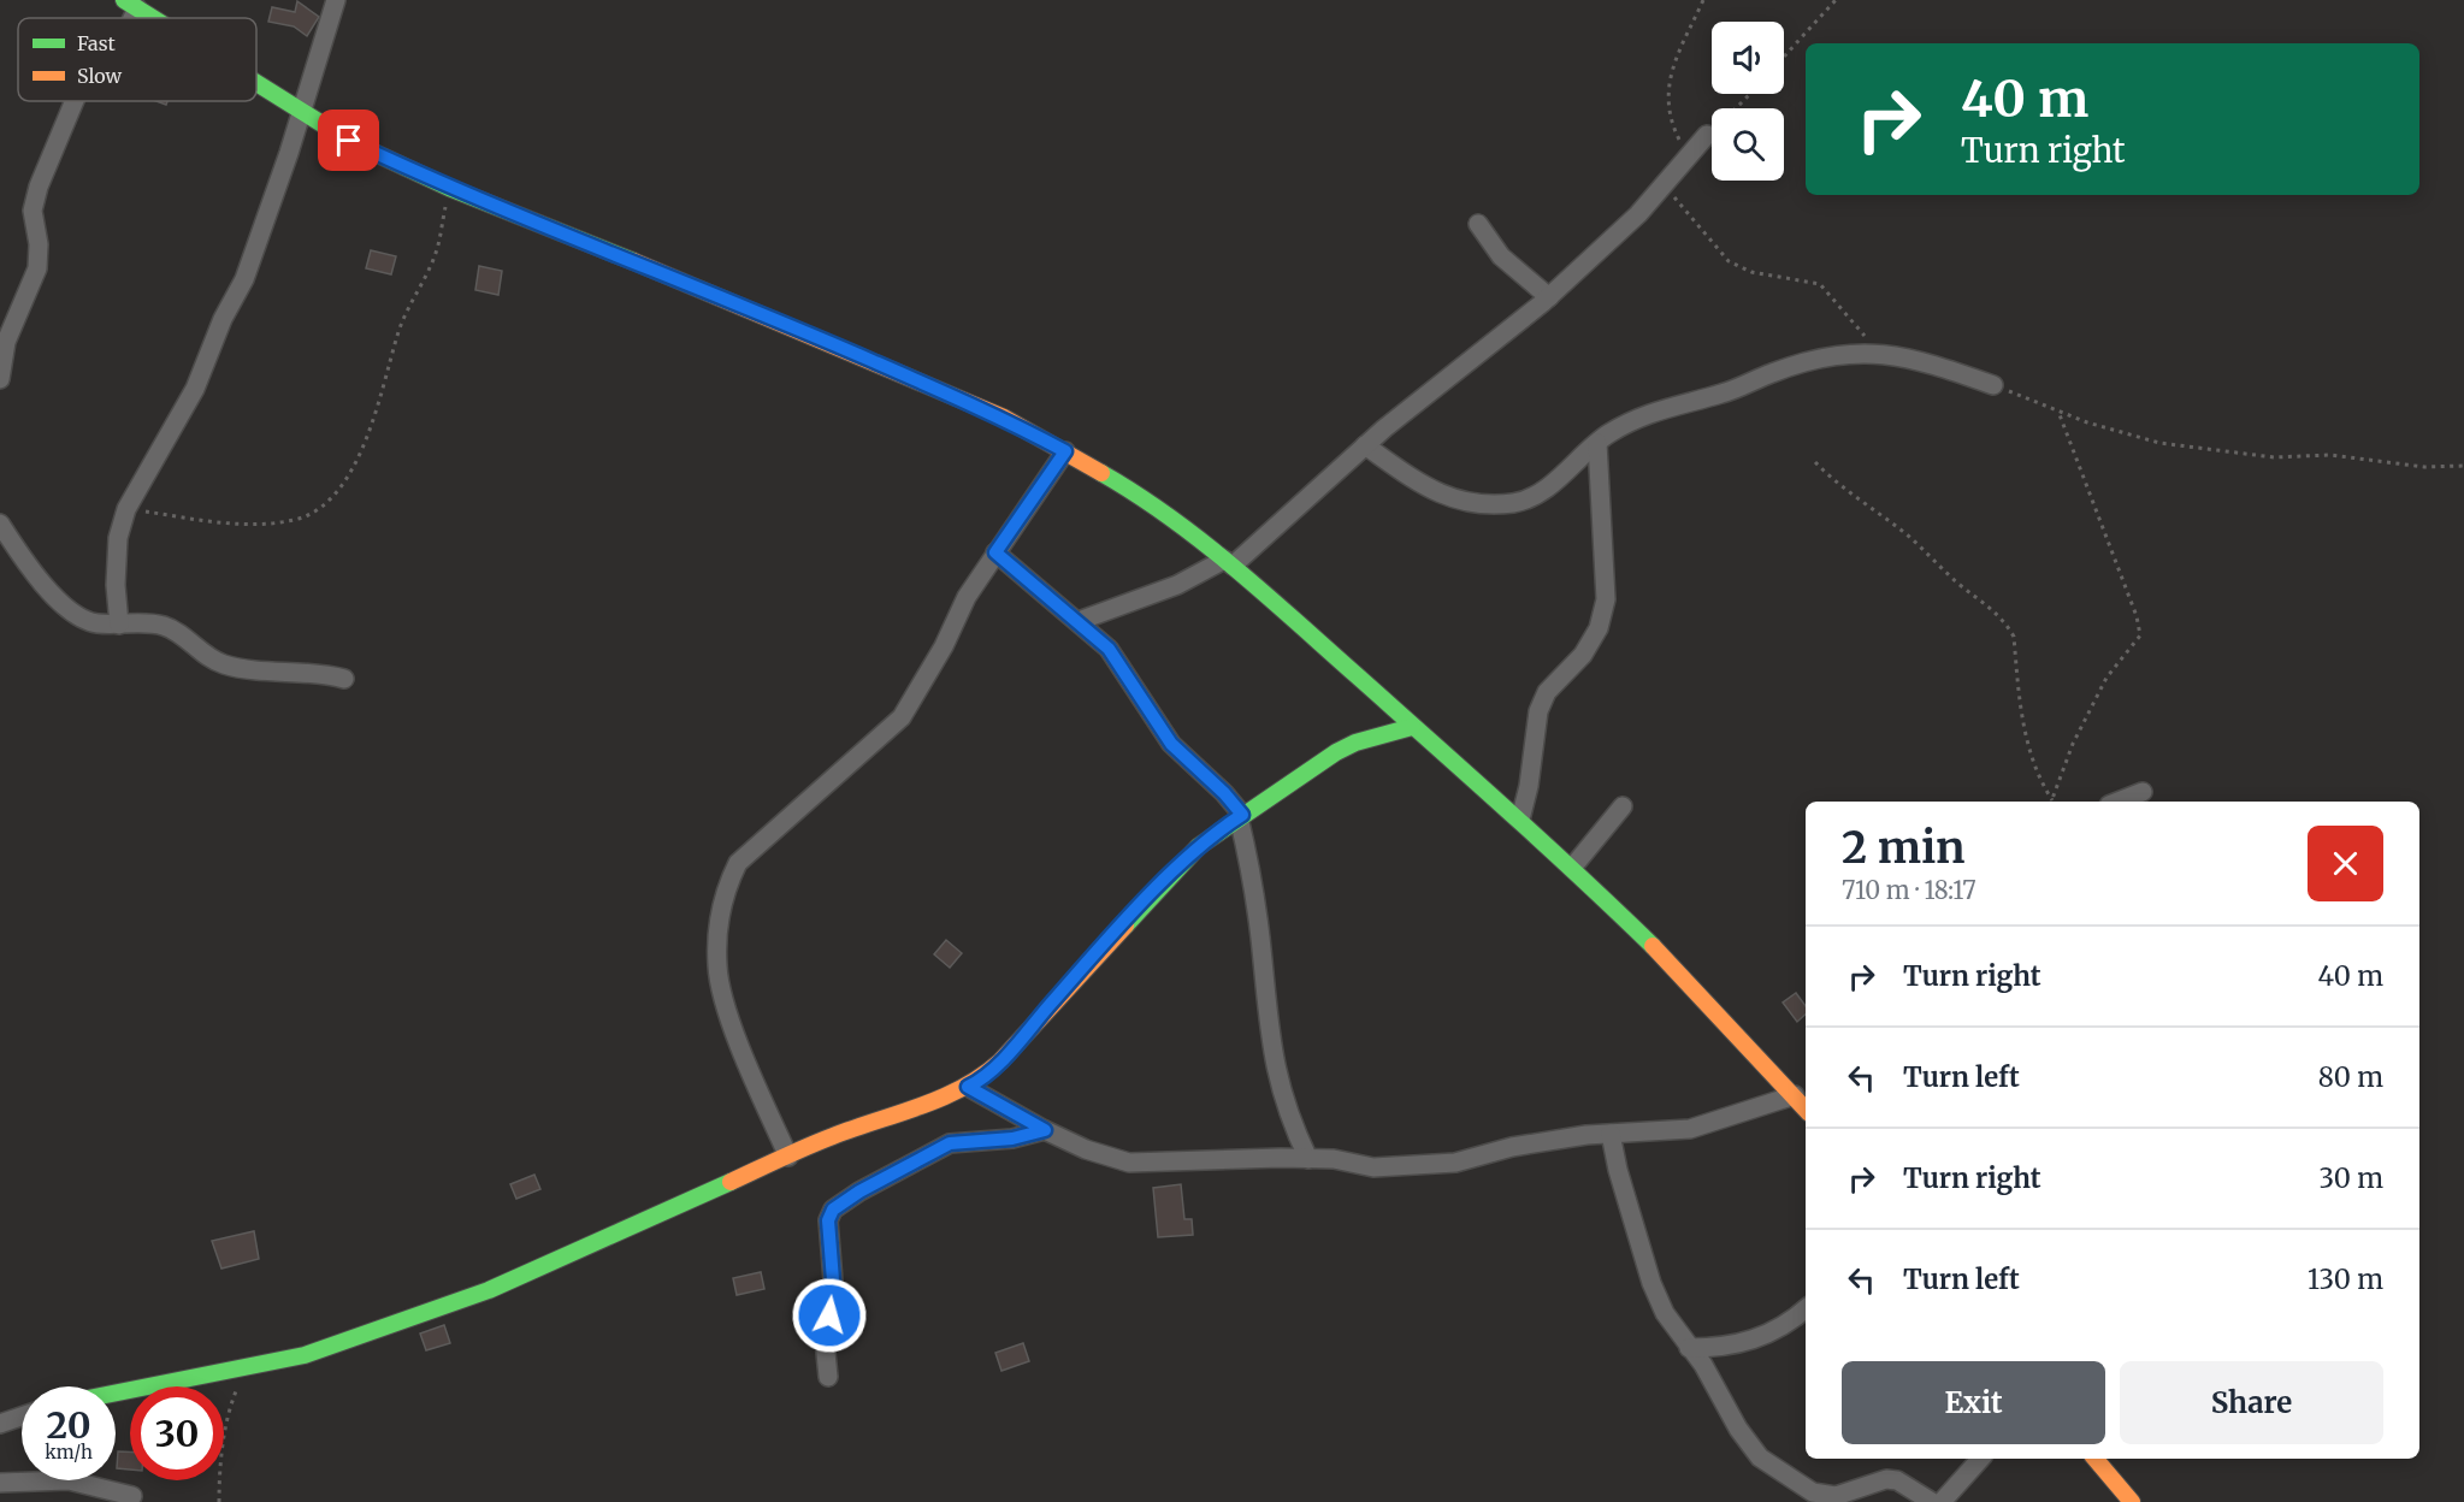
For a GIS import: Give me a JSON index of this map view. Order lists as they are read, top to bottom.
{
  "legend": ["Fast", "Slow"],
  "page": {
    "turn": ["40 m", "Turn right"],
    "heading": ["2 min", "710 m · 18:17"],
    "list": [
      {
        "name": "Turn right",
        "value": "40 m"
      },
      {
        "name": "Turn left",
        "value": "80 m"
      },
      {
        "name": "Turn right",
        "value": "30 m"
      },
      {
        "name": "Turn left",
        "value": "130 m"
      }
    ],
    "buttons": ["Exit", "Share"],
    "speed": "20 km/h",
    "limit": "30"
  }
}
